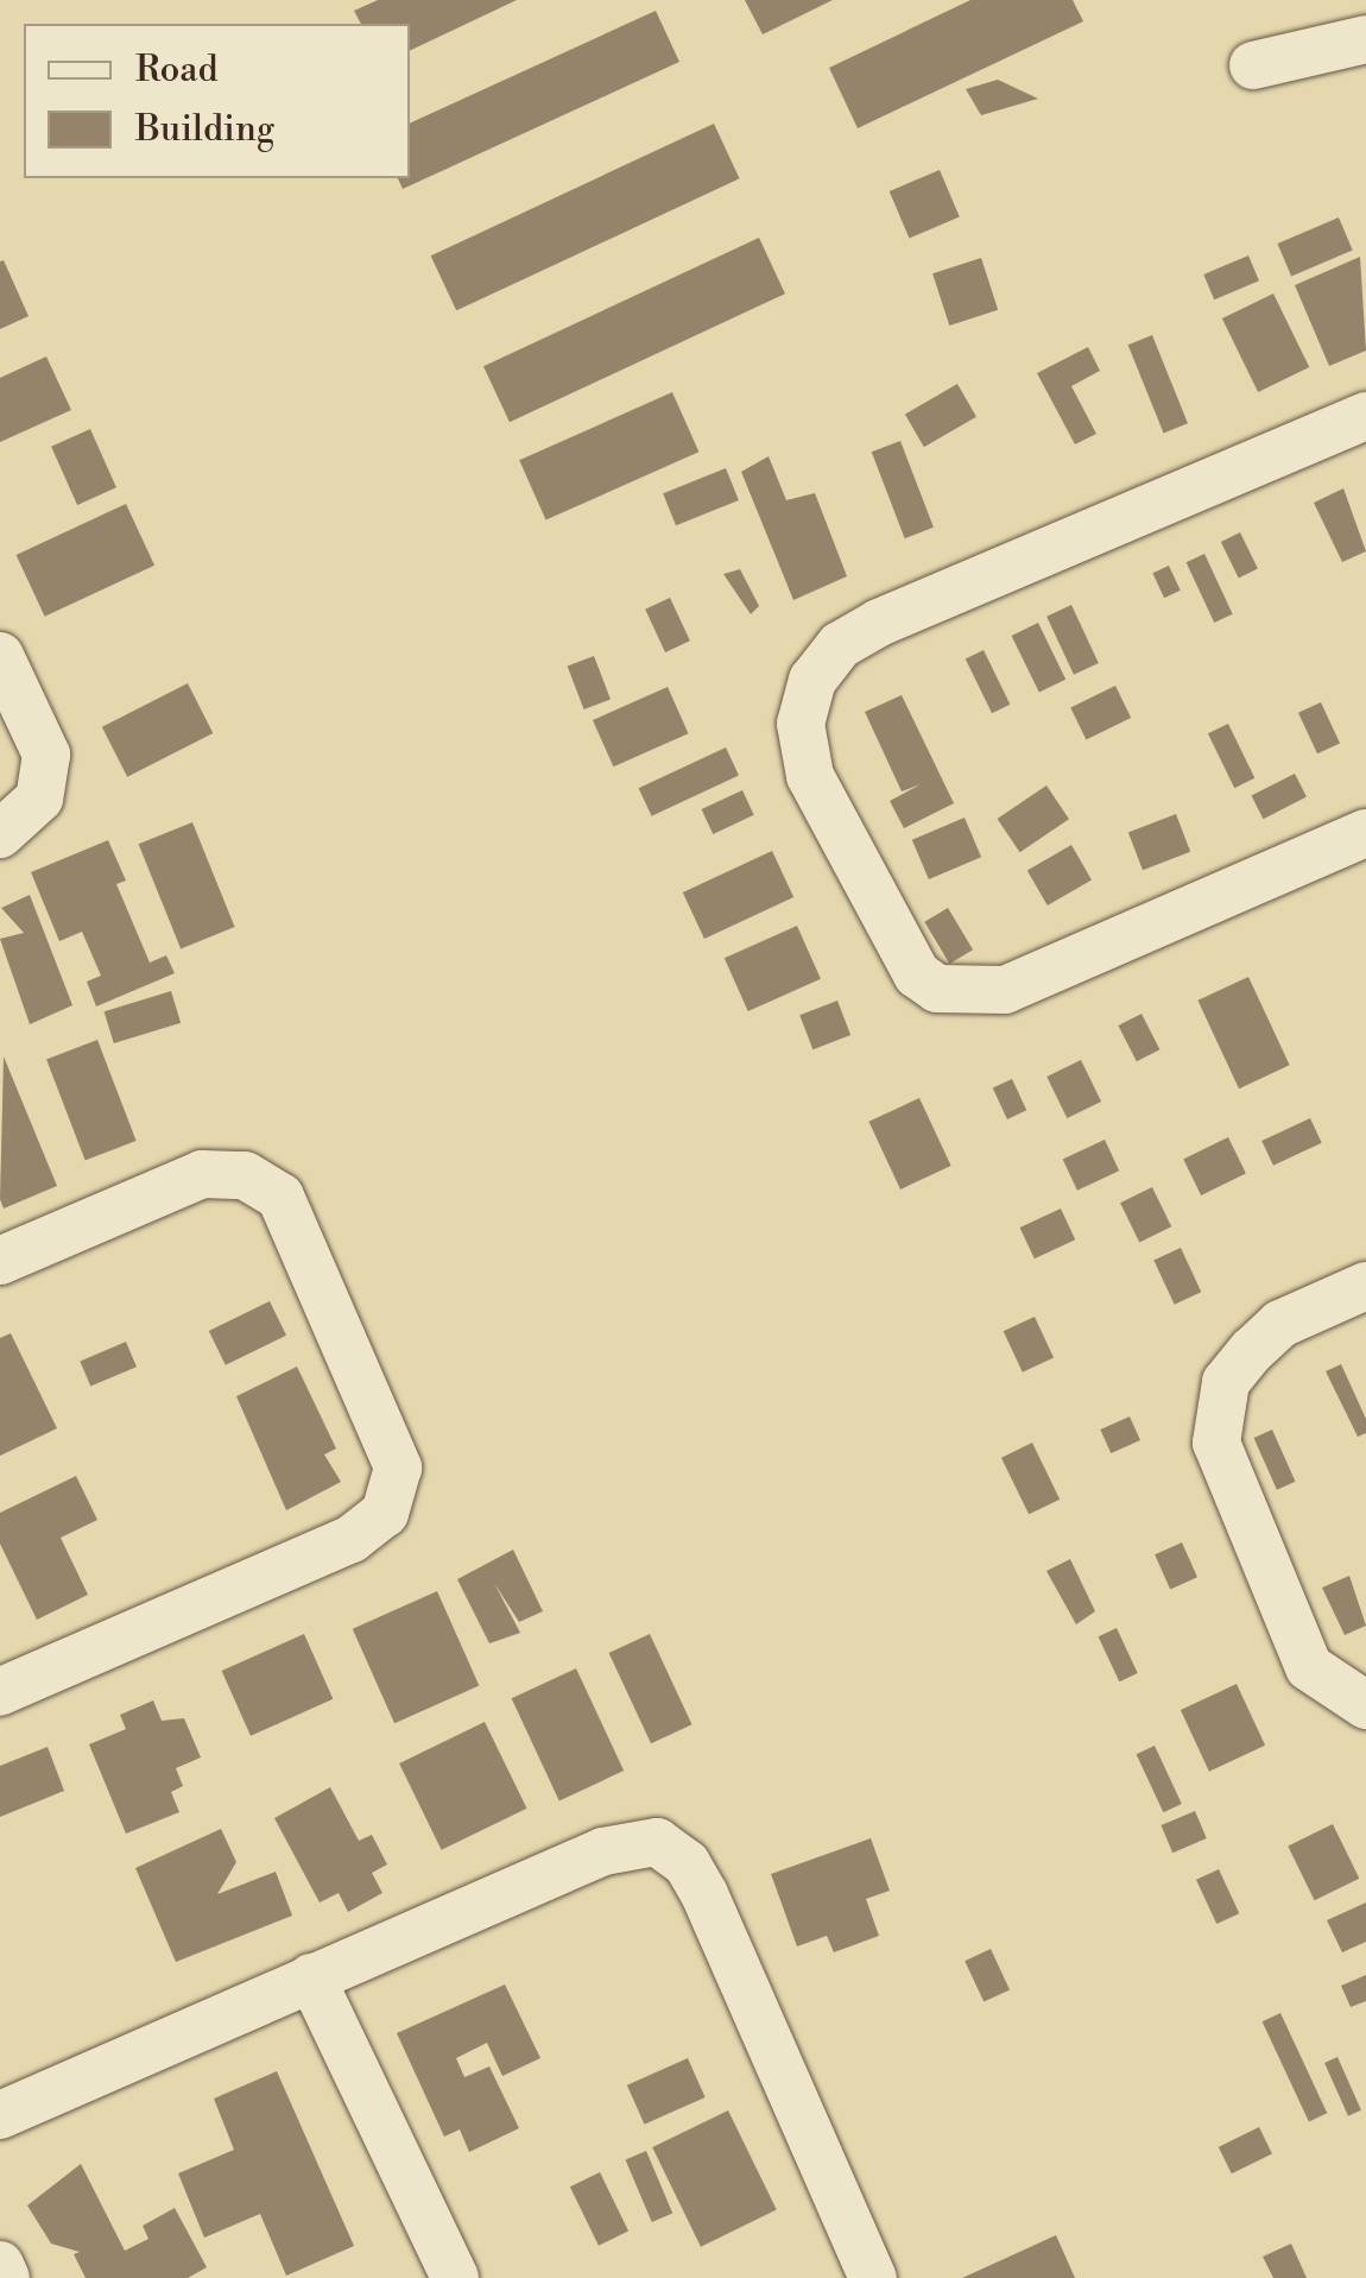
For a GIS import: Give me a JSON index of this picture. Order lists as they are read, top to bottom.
{
  "legend": ["Road", "Building"]
}
